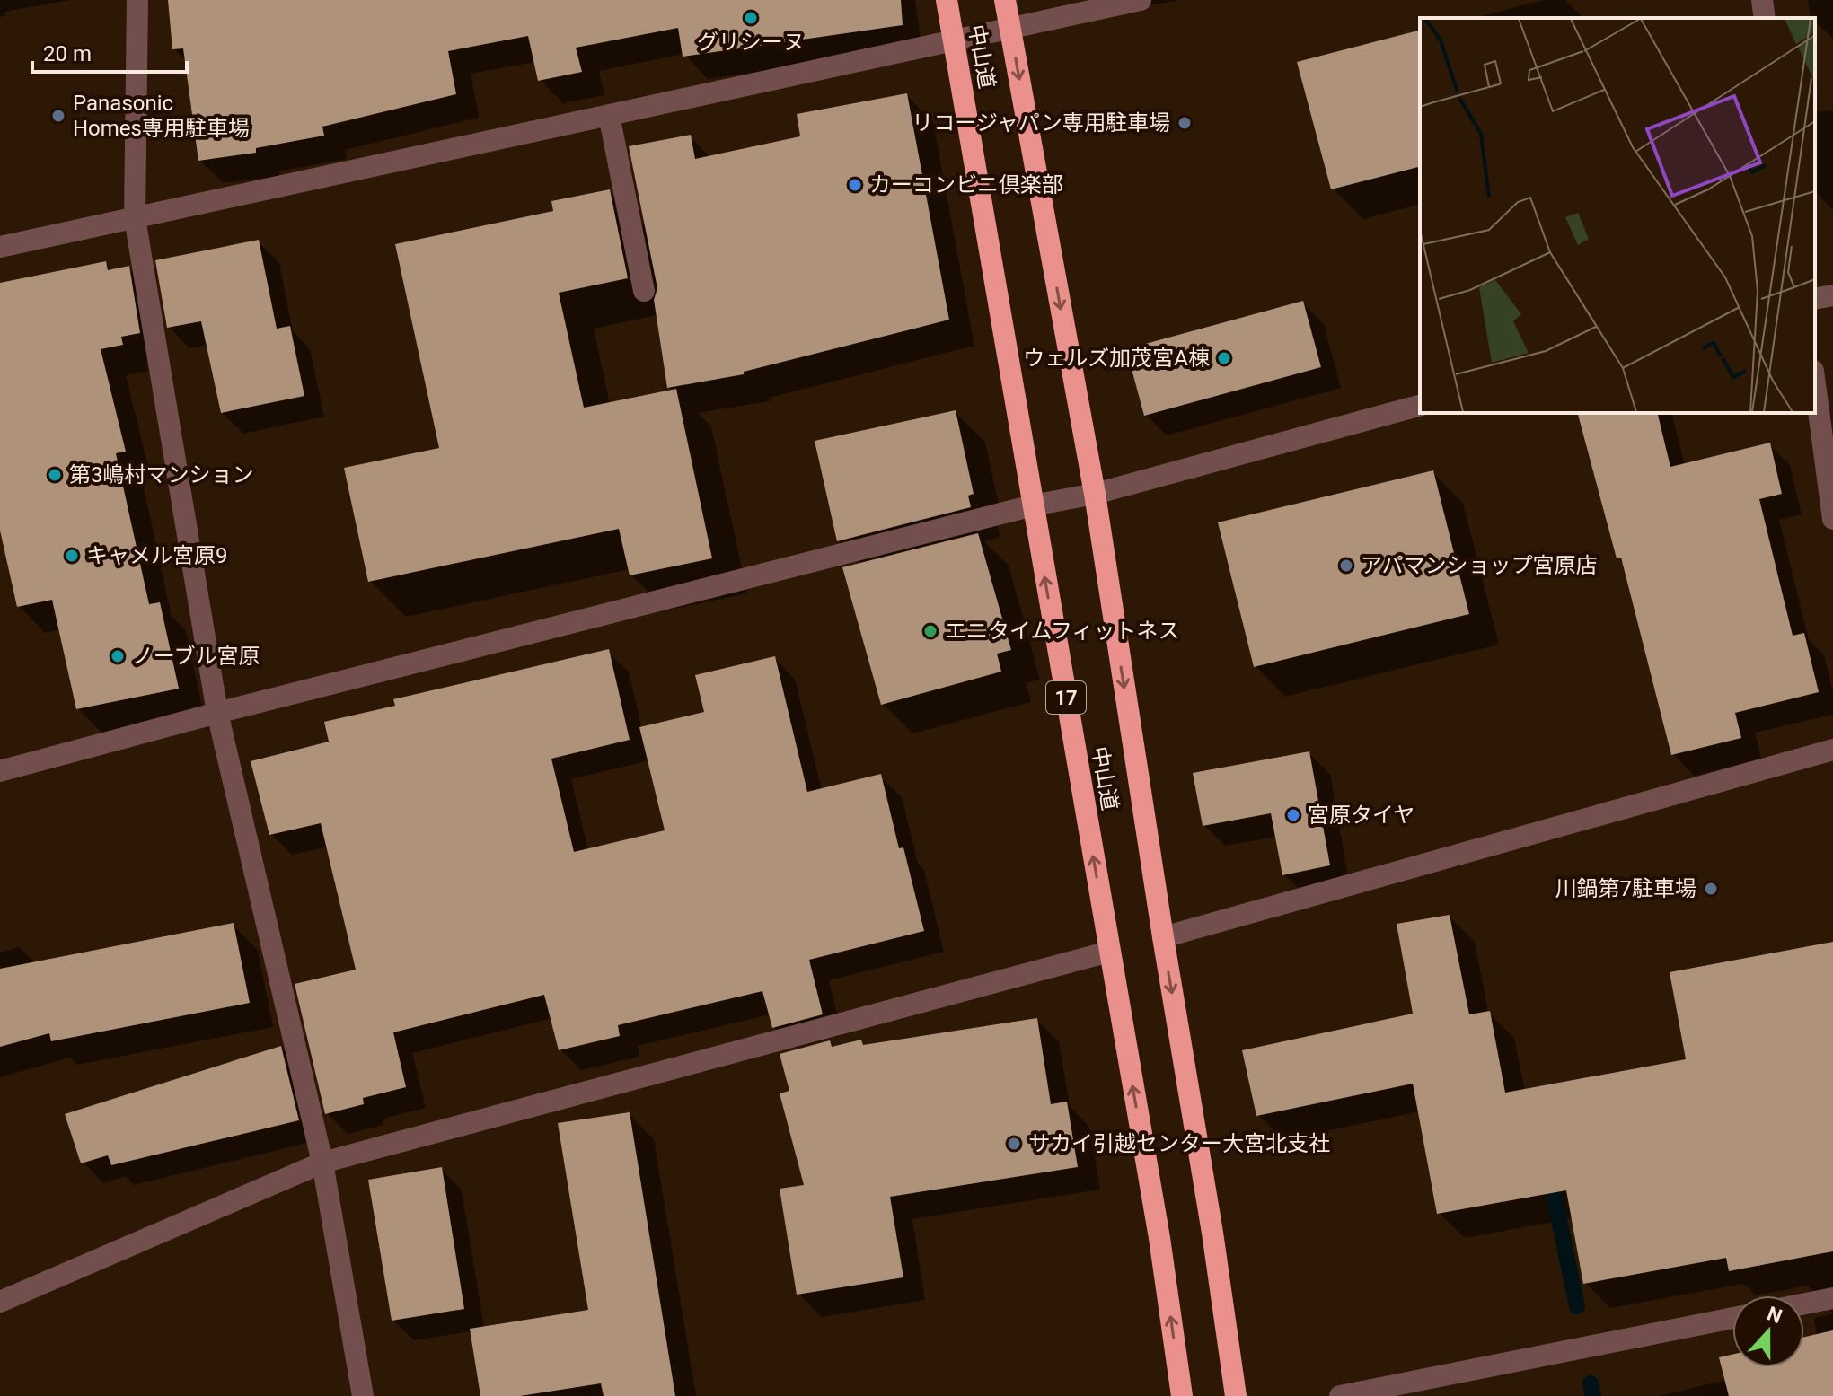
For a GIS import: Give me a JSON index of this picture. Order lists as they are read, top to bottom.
{
  "streets": {
    "highway": ["中山道", "17"]
  },
  "places": [
    "グリシーヌ",
    "Panasonic Homes専用駐車場",
    "リコージャパン専用駐車場",
    "カーコンビニ倶楽部",
    "ウェルズ加茂宮A棟",
    "第3嶋村マンション",
    "キャメル宮原9",
    "アパマンショップ宮原店",
    "エニタイムフィットネス",
    "ノーブル宮原",
    "宮原タイヤ",
    "川鍋第7駐車場",
    "サカイ引越センター大宮北支社"
  ],
  "scale_bar": "20 m",
  "north": "top"
}
